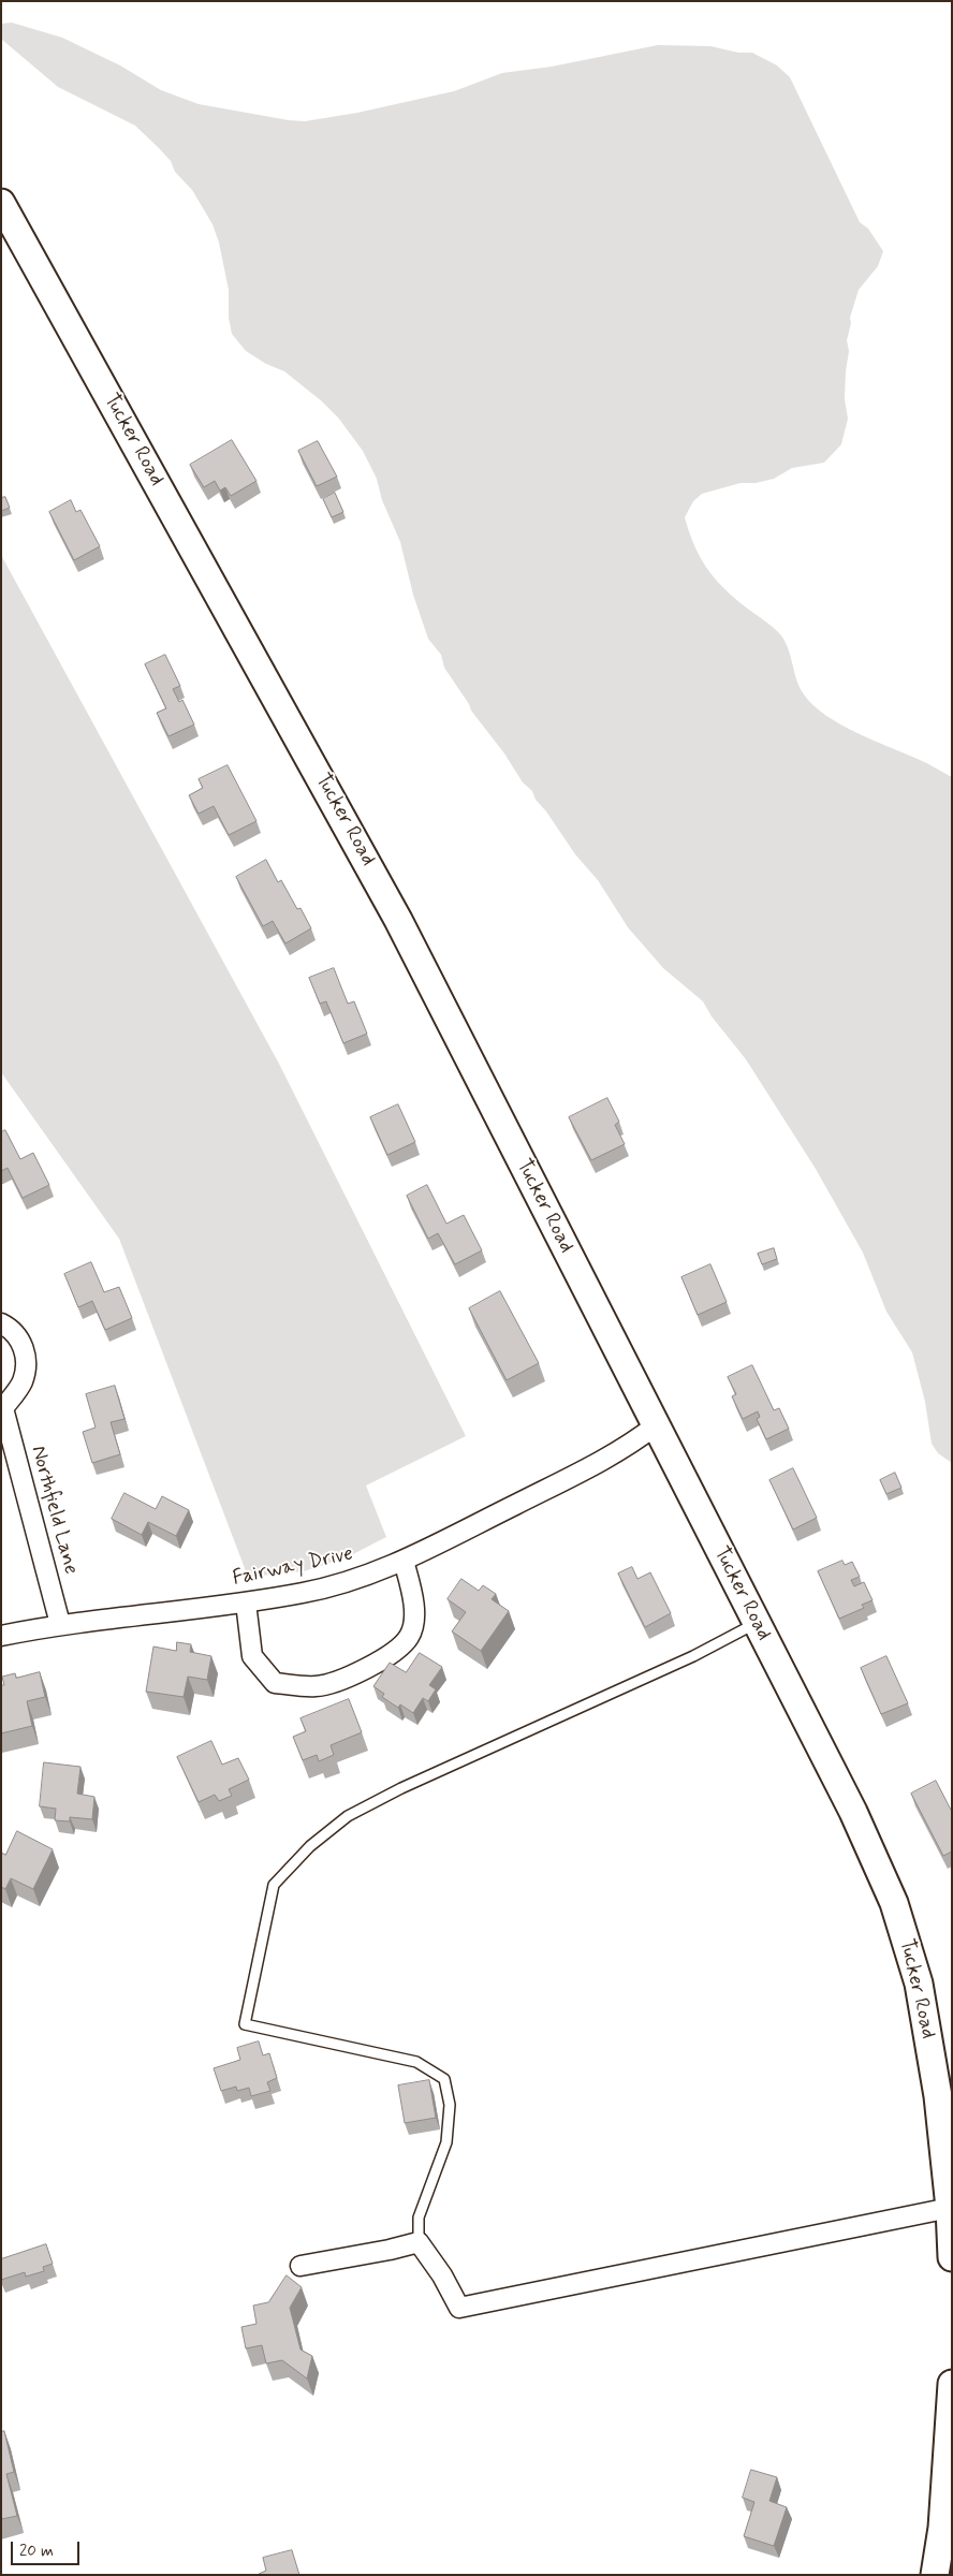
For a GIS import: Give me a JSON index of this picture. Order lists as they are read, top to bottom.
{
  "streets": {
    "main road": ["Tucker Road"],
    "street": ["Northfield Lane", "Fairway Drive"]
  },
  "crossings": [
    ["Tucker Road", "Fairway Drive"],
    ["Northfield Lane", "Fairway Drive"]
  ],
  "scale_bar": "20 m"
}
